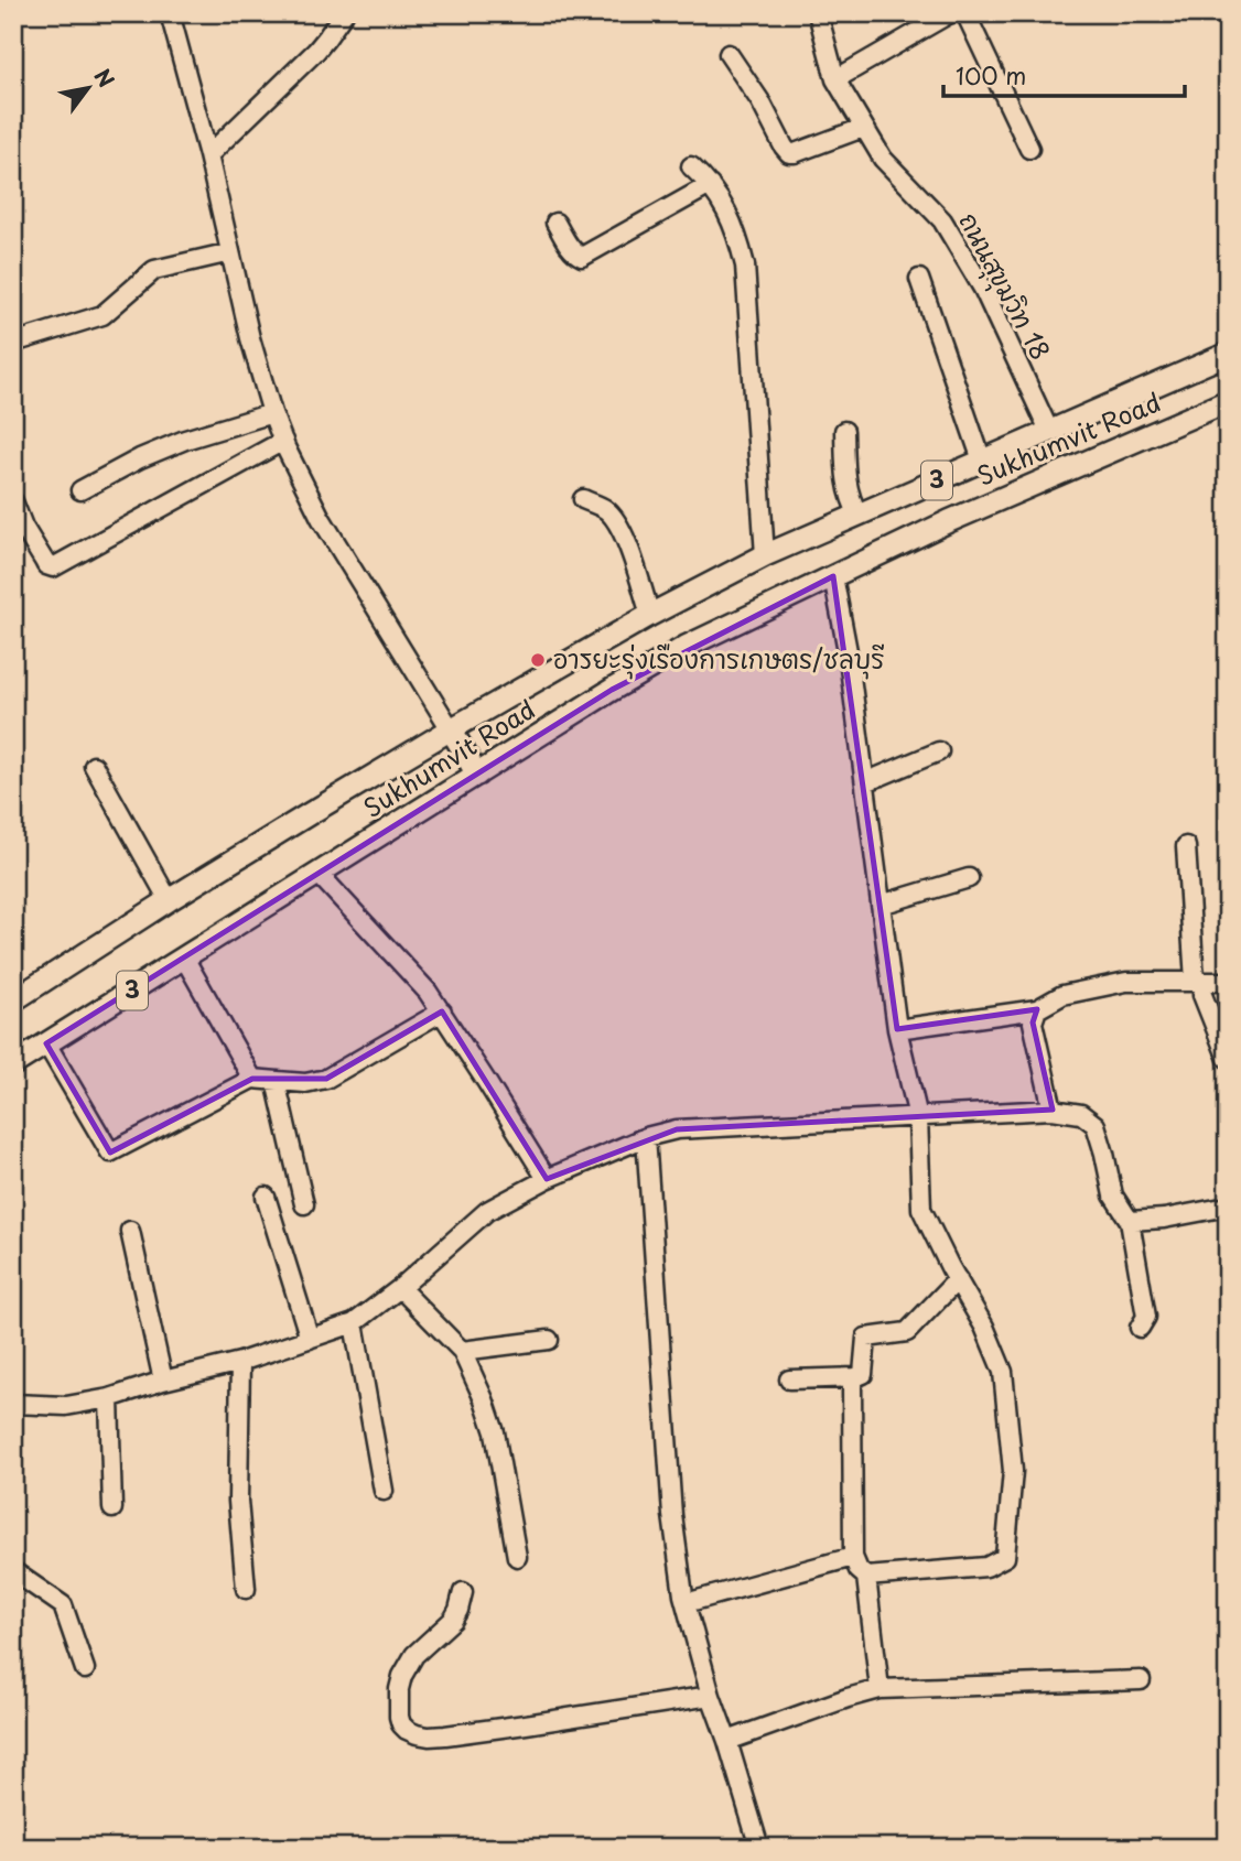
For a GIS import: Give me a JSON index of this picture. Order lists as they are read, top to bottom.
{
  "streets": {
    "main road": ["Sukhumvit Road", "3"],
    "street": ["ถนนสุขุมวิท 18"]
  },
  "crossings": [
    ["ถนนสุขุมวิท 18", "Sukhumvit Road"]
  ],
  "places": ["อารยะรุ่งเรืองการเกษตร/ชลบุรี"],
  "scale_bar": "100 m",
  "north": "top right"
}
